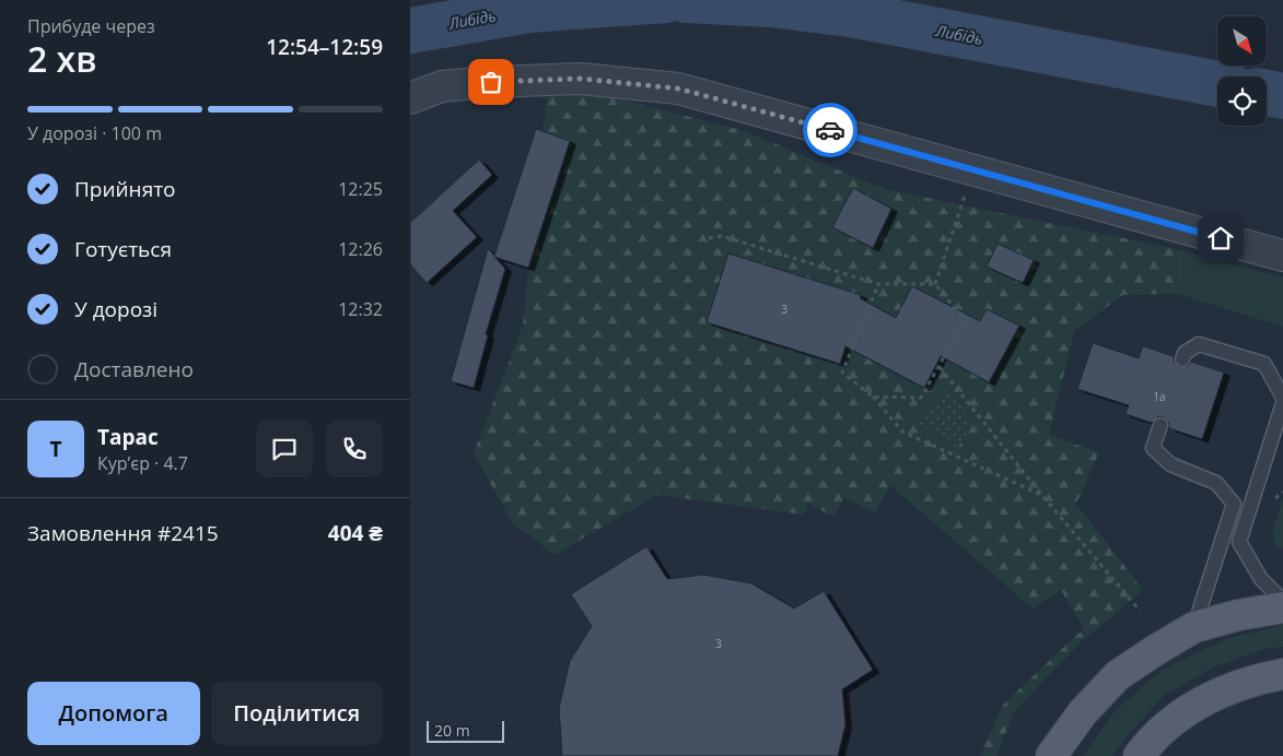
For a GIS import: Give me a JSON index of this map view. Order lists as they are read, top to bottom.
{
  "water": ["Либідь"],
  "house_numbers": ["3", "1а", "3"],
  "scale_bar": "20 m",
  "north": "bottom right",
  "page": {
    "heading": ["2 хв", "Прибуде через", "12:54–12:59"],
    "panel": [
      "Тарас",
      "Кур’єр · 4.7",
      "Замовлення #2415",
      "404 ₴"
    ],
    "bar": "У дорозі · 100 m",
    "list": [
      ["Прийнято", "12:25"],
      ["Готується", "12:26"],
      ["У дорозі", "12:32"],
      "Доставлено"
    ],
    "round": "Т",
    "buttons": ["Допомога", "Поділитися"],
    "scale": "20 m"
  }
}
